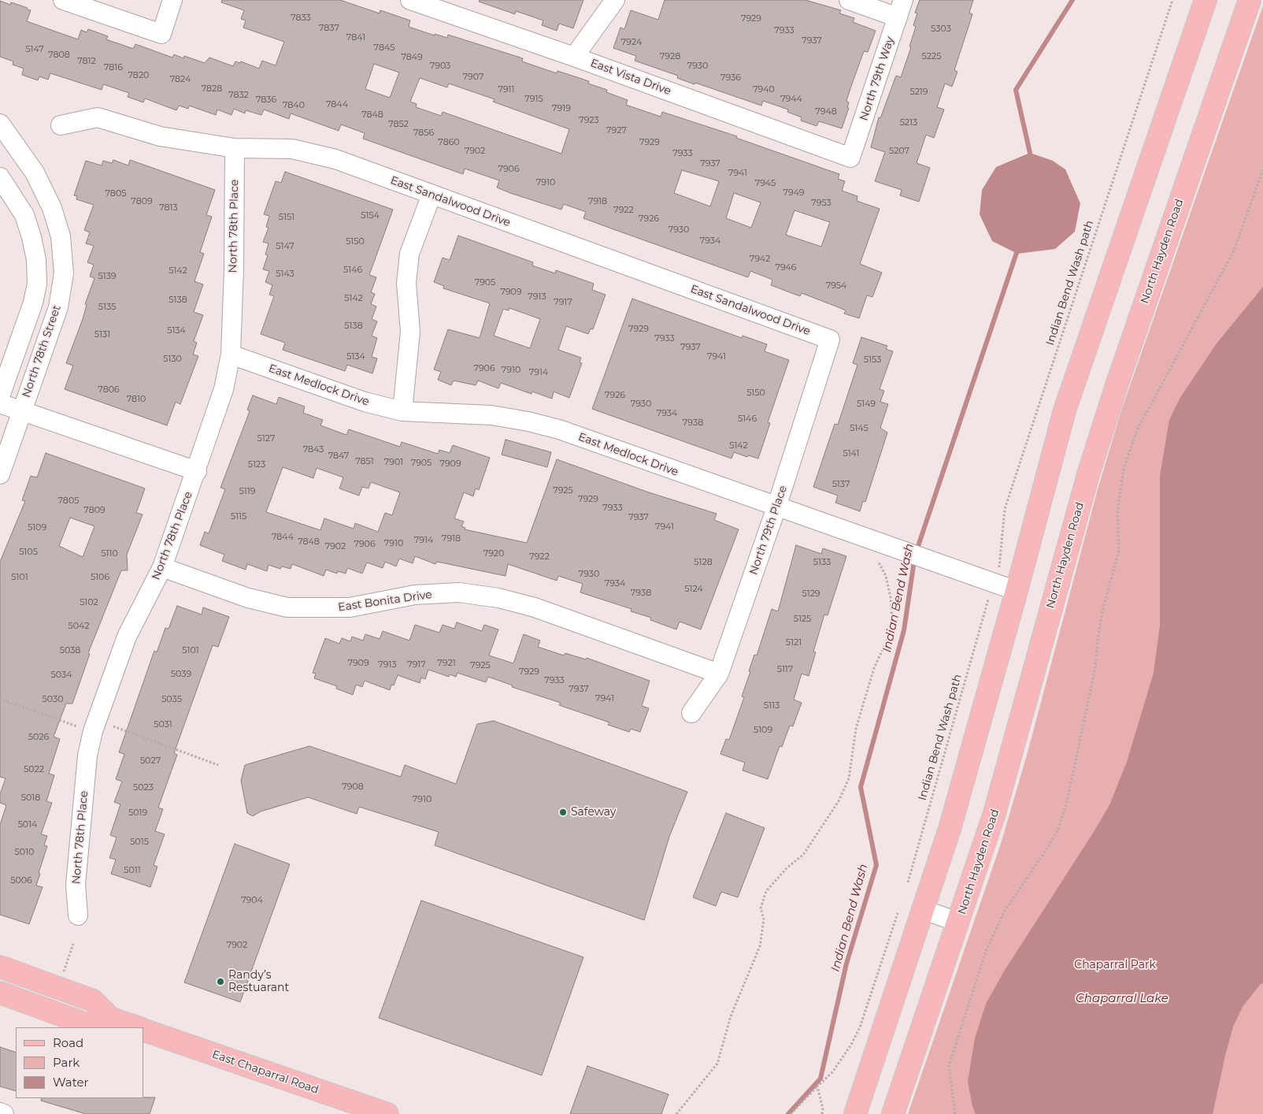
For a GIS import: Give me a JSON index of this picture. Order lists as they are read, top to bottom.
{
  "streets": {
    "main road": ["North Hayden Road", "East Chaparral Road"],
    "street": [
      "East Vista Drive",
      "North 79th Way",
      "East Sandalwood Drive",
      "North 78th Place",
      "North 78th Street",
      "East Medlock Drive",
      "North 79th Place",
      "East Bonita Drive"
    ],
    "path": ["Indian Bend Wash path"]
  },
  "crossings": [
    ["East Vista Drive", "North 79th Way"],
    ["East Sandalwood Drive", "North 78th Place"],
    ["East Sandalwood Drive", "North 79th Place"],
    ["North 78th Place", "East Medlock Drive"],
    ["North 78th Place", "East Bonita Drive"],
    ["East Medlock Drive", "North 79th Place"],
    ["North 79th Place", "East Bonita Drive"]
  ],
  "water": ["Indian Bend Wash", "Chaparral Lake"],
  "parks": ["Chaparral Park"],
  "places": ["Safeway", "Randy’s Restuarant"],
  "house_numbers": [
    "7833",
    "7929",
    "7837",
    "5303",
    "7933",
    "7841",
    "7937",
    "7924",
    "7845",
    "5147",
    "7808",
    "7928",
    "5225",
    "7849",
    "7812",
    "7903",
    "7930",
    "7816",
    "7820",
    "7907",
    "7936",
    "7824",
    "7828",
    "7911",
    "7940",
    "5219",
    "7832",
    "7915",
    "7944",
    "7836",
    "7844",
    "7840",
    "7919",
    "7948",
    "7848",
    "7923",
    "5213",
    "7852",
    "7927",
    "7856",
    "7860",
    "7929",
    "7902",
    "5207",
    "7933",
    "7937",
    "7906",
    "7941",
    "7910",
    "7945",
    "7949",
    "7805",
    "7809",
    "7918",
    "7953",
    "7813",
    "7922",
    "5154",
    "5151",
    "7926",
    "7930",
    "7934",
    "5150",
    "5147",
    "7942",
    "7946",
    "5146",
    "5142",
    "5143",
    "5139",
    "7905",
    "7954",
    "7909",
    "7913",
    "5142",
    "5138",
    "7917",
    "5135",
    "5138",
    "7929",
    "5134",
    "5131",
    "7933",
    "7937",
    "5134",
    "7941",
    "5130",
    "5153",
    "7906",
    "7910",
    "7914",
    "7806",
    "5150",
    "7926",
    "7810",
    "7930",
    "5149",
    "7934",
    "5146",
    "7938",
    "5145",
    "5127",
    "5142",
    "7843",
    "5141",
    "7847",
    "7851",
    "7901",
    "7905",
    "7909",
    "5123",
    "5137",
    "7925",
    "5119",
    "7929",
    "7805",
    "7933",
    "7809",
    "5115",
    "7937",
    "7941",
    "5109",
    "7844",
    "7918",
    "7914",
    "7848",
    "7910",
    "7906",
    "7902",
    "5105",
    "5110",
    "7920",
    "7922",
    "5128",
    "5133",
    "7930",
    "5101",
    "5106",
    "7934",
    "5124",
    "7938",
    "5129",
    "5102",
    "5125",
    "5042",
    "5121",
    "5038",
    "5101",
    "7909",
    "7921",
    "7913",
    "7917",
    "7925",
    "5117",
    "7929",
    "5039",
    "5034",
    "7933",
    "7937",
    "7941",
    "5030",
    "5035",
    "5113",
    "5031",
    "5109",
    "5026",
    "5027",
    "5022",
    "7908",
    "5023",
    "5018",
    "7910",
    "5019",
    "5014",
    "5015",
    "5010",
    "5011",
    "5006",
    "7904",
    "7902"
  ],
  "legend": ["Road", "Park", "Water"]
}
